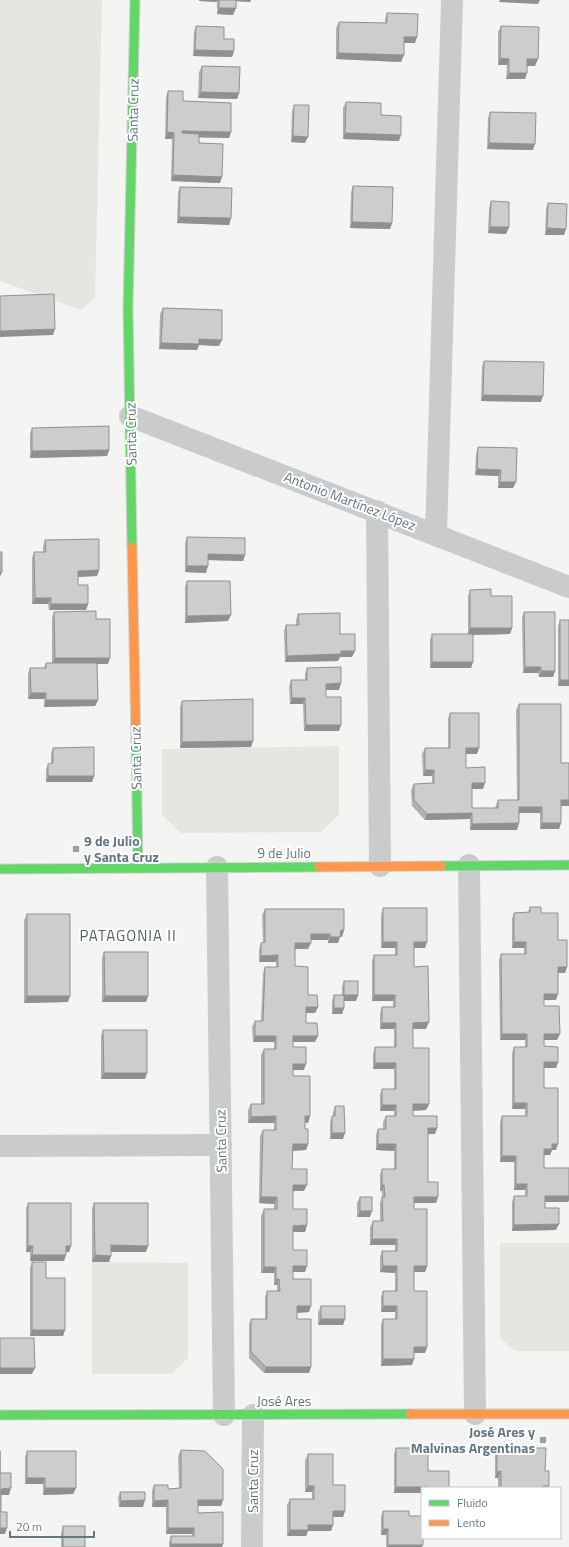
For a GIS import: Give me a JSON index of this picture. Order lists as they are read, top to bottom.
{
  "streets": {
    "street": [
      "Santa Cruz",
      "Antonio Martínez López",
      "9 de Julio",
      "José Ares"
    ]
  },
  "crossings": [
    ["Santa Cruz", "Antonio Martínez López"],
    ["Santa Cruz", "9 de Julio"],
    ["Santa Cruz", "José Ares"]
  ],
  "districts": ["PATAGONIA II"],
  "places": {
    "transit": ["9 de Julio y Santa Cruz", "José Ares y Malvinas Argentinas"]
  },
  "legend": ["Fluido", "Lento"],
  "scale_bar": "20 m"
}
